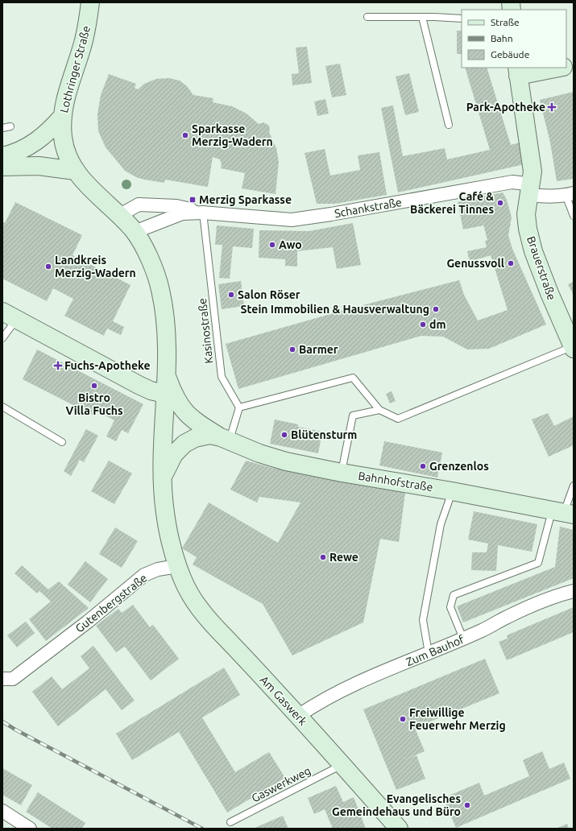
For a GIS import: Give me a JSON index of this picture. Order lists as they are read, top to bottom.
{
  "streets": {
    "main road": [
      "Lothringer Straße",
      "Brauerstraße",
      "Bahnhofstraße",
      "Am Gaswerk"
    ],
    "street": ["Schankstraße", "Gutenbergstraße", "Zum Bauhof"],
    "lane": ["Kasinostraße", "Gaswerkweg"]
  },
  "crossings": [
    ["Lothringer Straße", "Schankstraße"],
    ["Lothringer Straße", "Bahnhofstraße"],
    ["Schankstraße", "Brauerstraße"],
    ["Schankstraße", "Kasinostraße"],
    ["Gutenbergstraße", "Am Gaswerk"],
    ["Zum Bauhof", "Am Gaswerk"],
    ["Am Gaswerk", "Gaswerkweg"]
  ],
  "places": {
    "health": ["Park-Apotheke", "Fuchs-Apotheke"],
    "other": [
      "Sparkasse Merzig-Wadern",
      "Café & Bäckerei Tinnes",
      "Awo",
      "Genussvoll",
      "Landkreis Merzig-Wadern",
      "Salon Röser",
      "Stein Immobilien & Hausverwaltung",
      "dm",
      "Barmer",
      "Bistro Villa Fuchs",
      "Blütensturm",
      "Grenzenlos",
      "Rewe",
      "Freiwillige Feuerwehr Merzig",
      "Evangelisches Gemeindehaus und Büro"
    ],
    "transit": ["Merzig Sparkasse"]
  },
  "legend": ["Straße", "Bahn", "Gebäude"]
}
